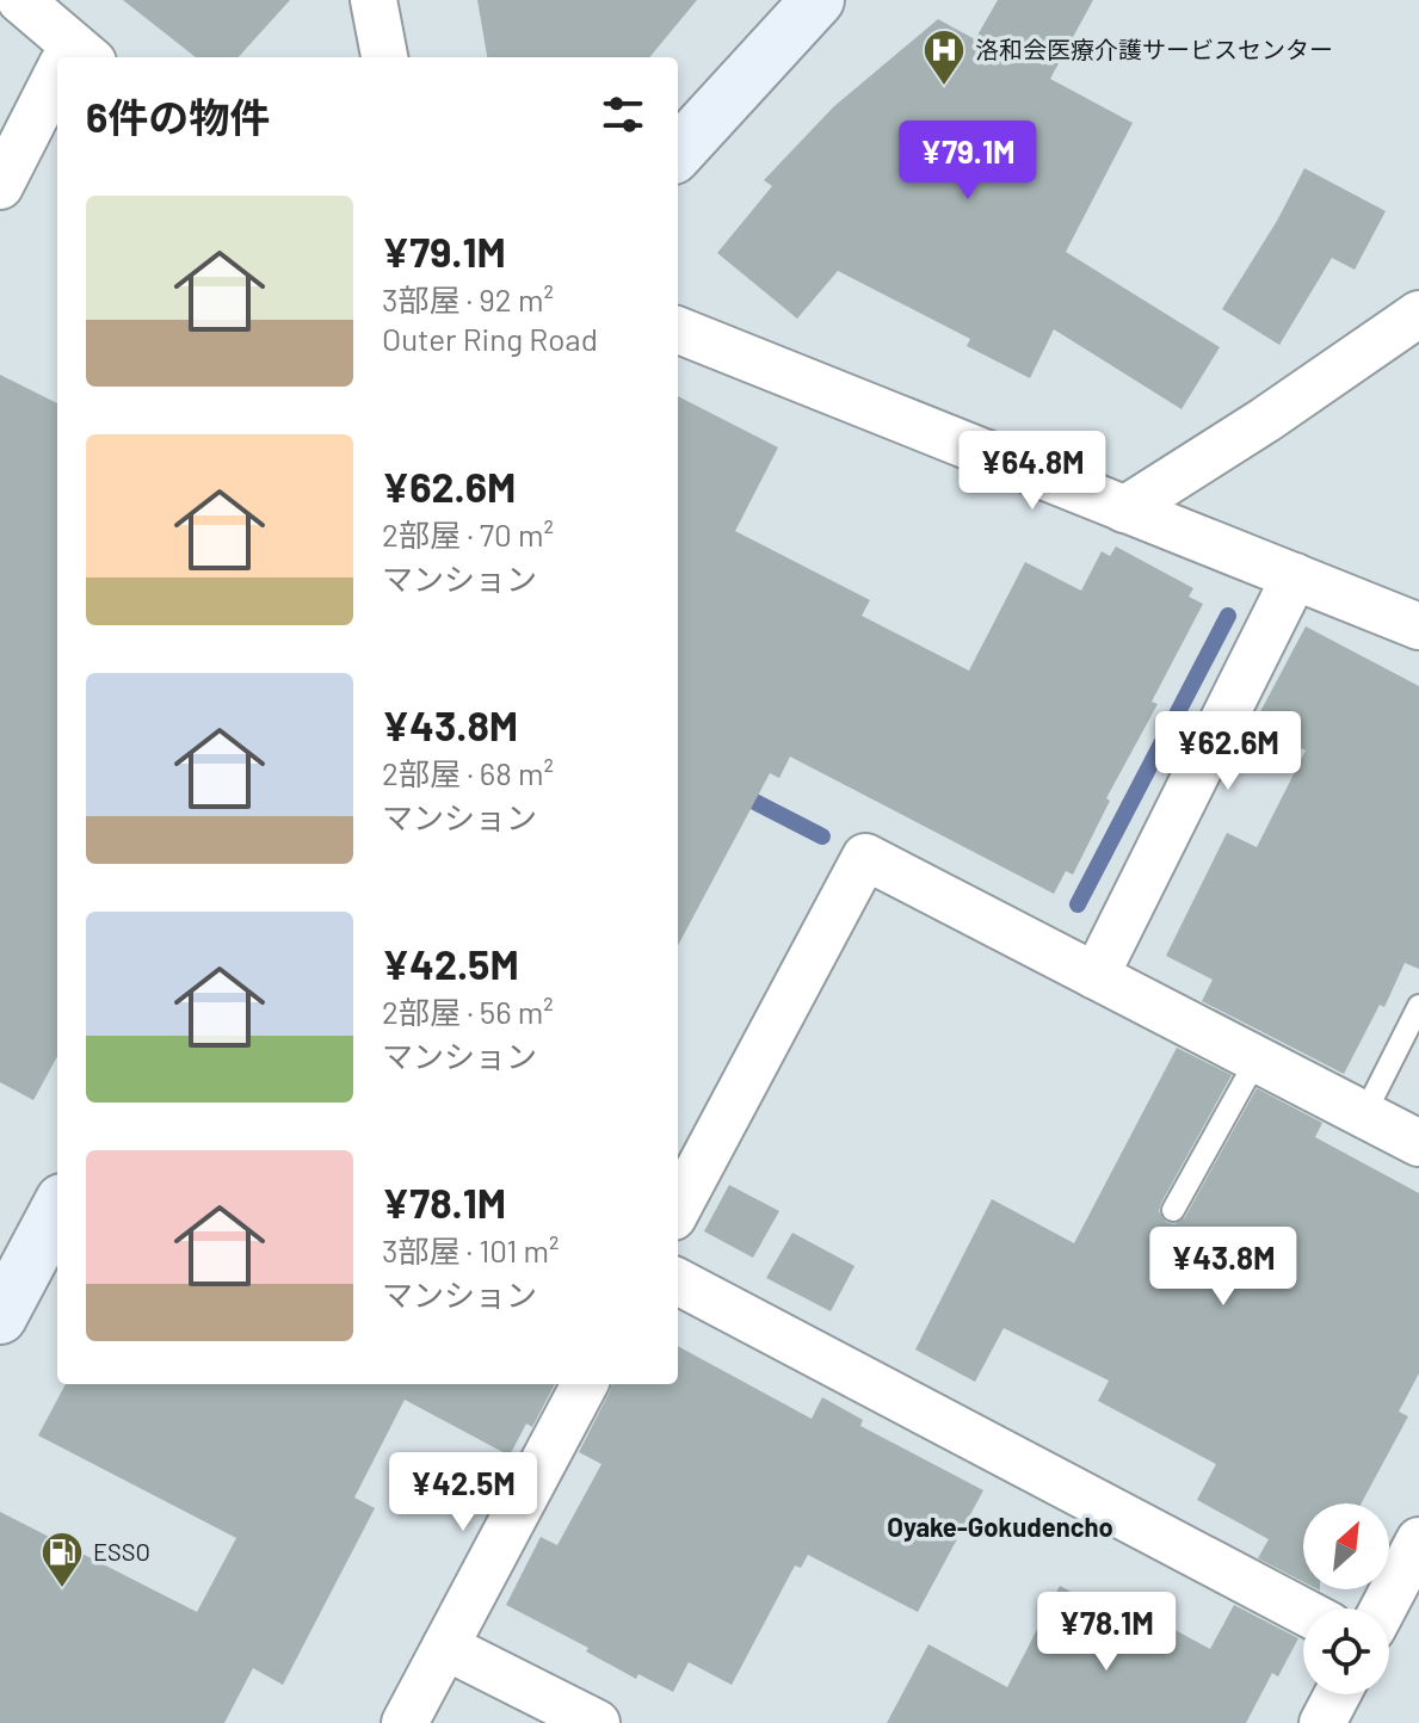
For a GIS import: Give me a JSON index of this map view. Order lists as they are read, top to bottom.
{
  "districts": ["Oyake-Gokudencho"],
  "places": {
    "hospital": ["洛和会医療介護サービスセンター"],
    "fuel station": ["ESSO"]
  },
  "north": "top right",
  "page": {
    "heading": "6件の物件",
    "price": [
      "¥79.1M",
      "¥64.8M",
      "¥62.6M",
      "¥43.8M",
      "¥42.5M",
      "¥78.1M"
    ],
    "list": [
      {
        "name": "¥79.1M",
        "note": "3部屋 · 92 m² · Outer Ring Road"
      },
      {
        "name": "¥62.6M",
        "note": "2部屋 · 70 m² · マンション"
      },
      {
        "name": "¥43.8M",
        "note": "2部屋 · 68 m² · マンション"
      },
      {
        "name": "¥42.5M",
        "note": "2部屋 · 56 m² · マンション"
      },
      {
        "name": "¥78.1M",
        "note": "3部屋 · 101 m² · マンション"
      }
    ]
  }
}
